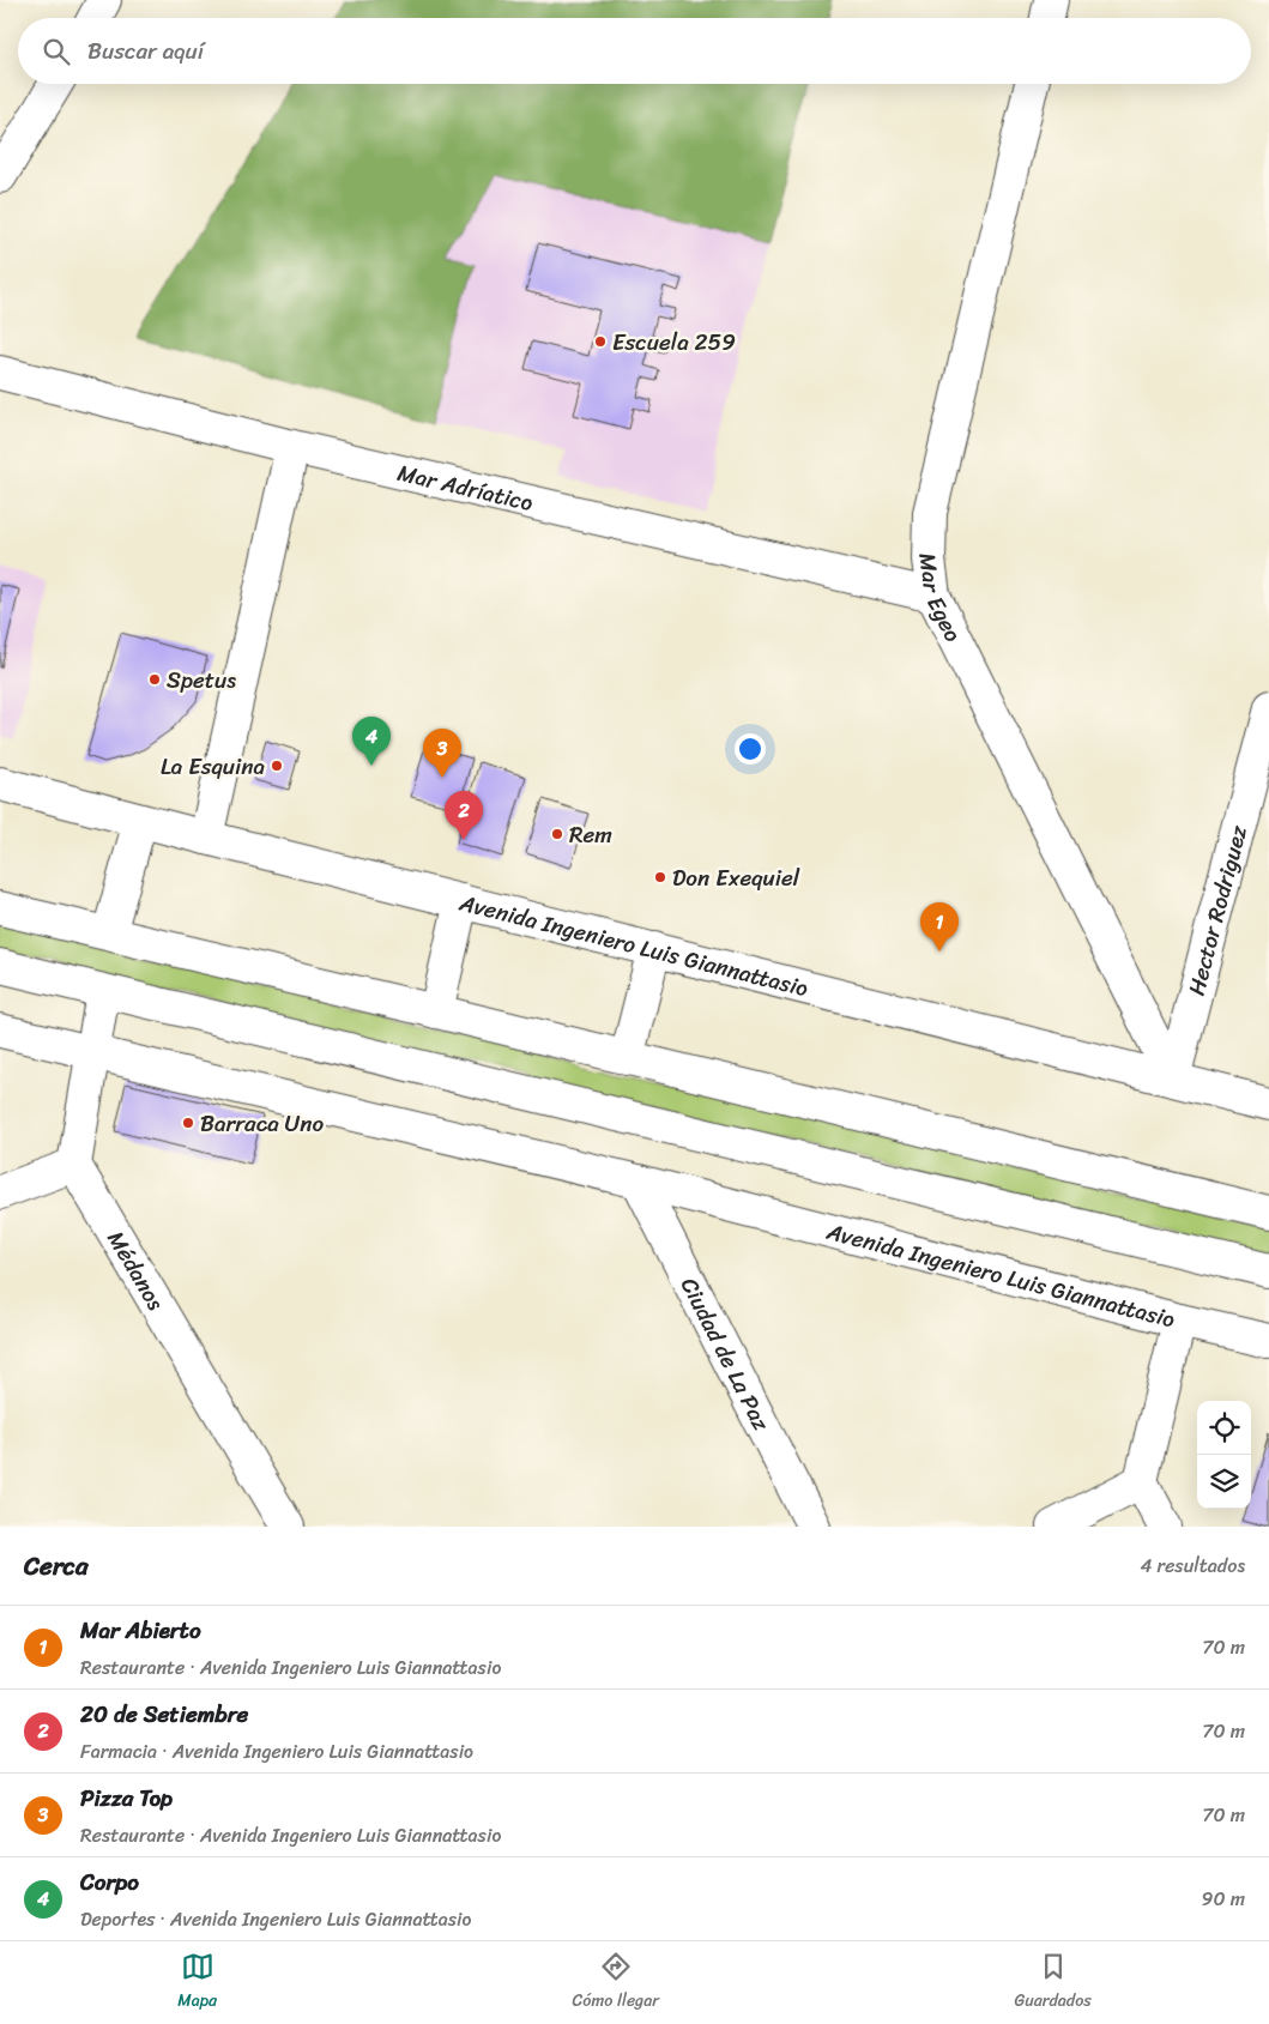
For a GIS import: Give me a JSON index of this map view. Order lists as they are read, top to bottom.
{
  "streets": {
    "street": [
      "Mar Adríatico",
      "Mar Egeo",
      "Hector Rodriguez",
      "Avenida Ingeniero Luis Giannattasio",
      "Médanos",
      "Ciudad de La Paz"
    ]
  },
  "crossings": [
    ["Mar Adríatico", "Mar Egeo"],
    ["Mar Egeo", "Hector Rodriguez"],
    ["Mar Egeo", "Avenida Ingeniero Luis Giannattasio"],
    ["Hector Rodriguez", "Avenida Ingeniero Luis Giannattasio"],
    ["Avenida Ingeniero Luis Giannattasio", "Ciudad de La Paz"]
  ],
  "places": [
    "Escuela 259",
    "Spetus",
    "La Esquina",
    "Rem",
    "Don Exequiel",
    "Barraca Uno"
  ],
  "page": {
    "search": "Buscar aquí",
    "pins": [
      "4",
      "3",
      "2",
      "1"
    ],
    "heading": ["Cerca", "4 resultados"],
    "list": [
      {
        "mark": "1",
        "name": "Mar Abierto",
        "note": "Restaurante · Avenida Ingeniero Luis Giannattasio",
        "value": "70 m"
      },
      {
        "mark": "2",
        "name": "20 de Setiembre",
        "note": "Farmacia · Avenida Ingeniero Luis Giannattasio",
        "value": "70 m"
      },
      {
        "mark": "3",
        "name": "Pizza Top",
        "note": "Restaurante · Avenida Ingeniero Luis Giannattasio",
        "value": "70 m"
      },
      {
        "mark": "4",
        "name": "Corpo",
        "note": "Deportes · Avenida Ingeniero Luis Giannattasio",
        "value": "90 m"
      }
    ],
    "nav": ["Mapa", "Cómo llegar", "Guardados"]
  }
}
